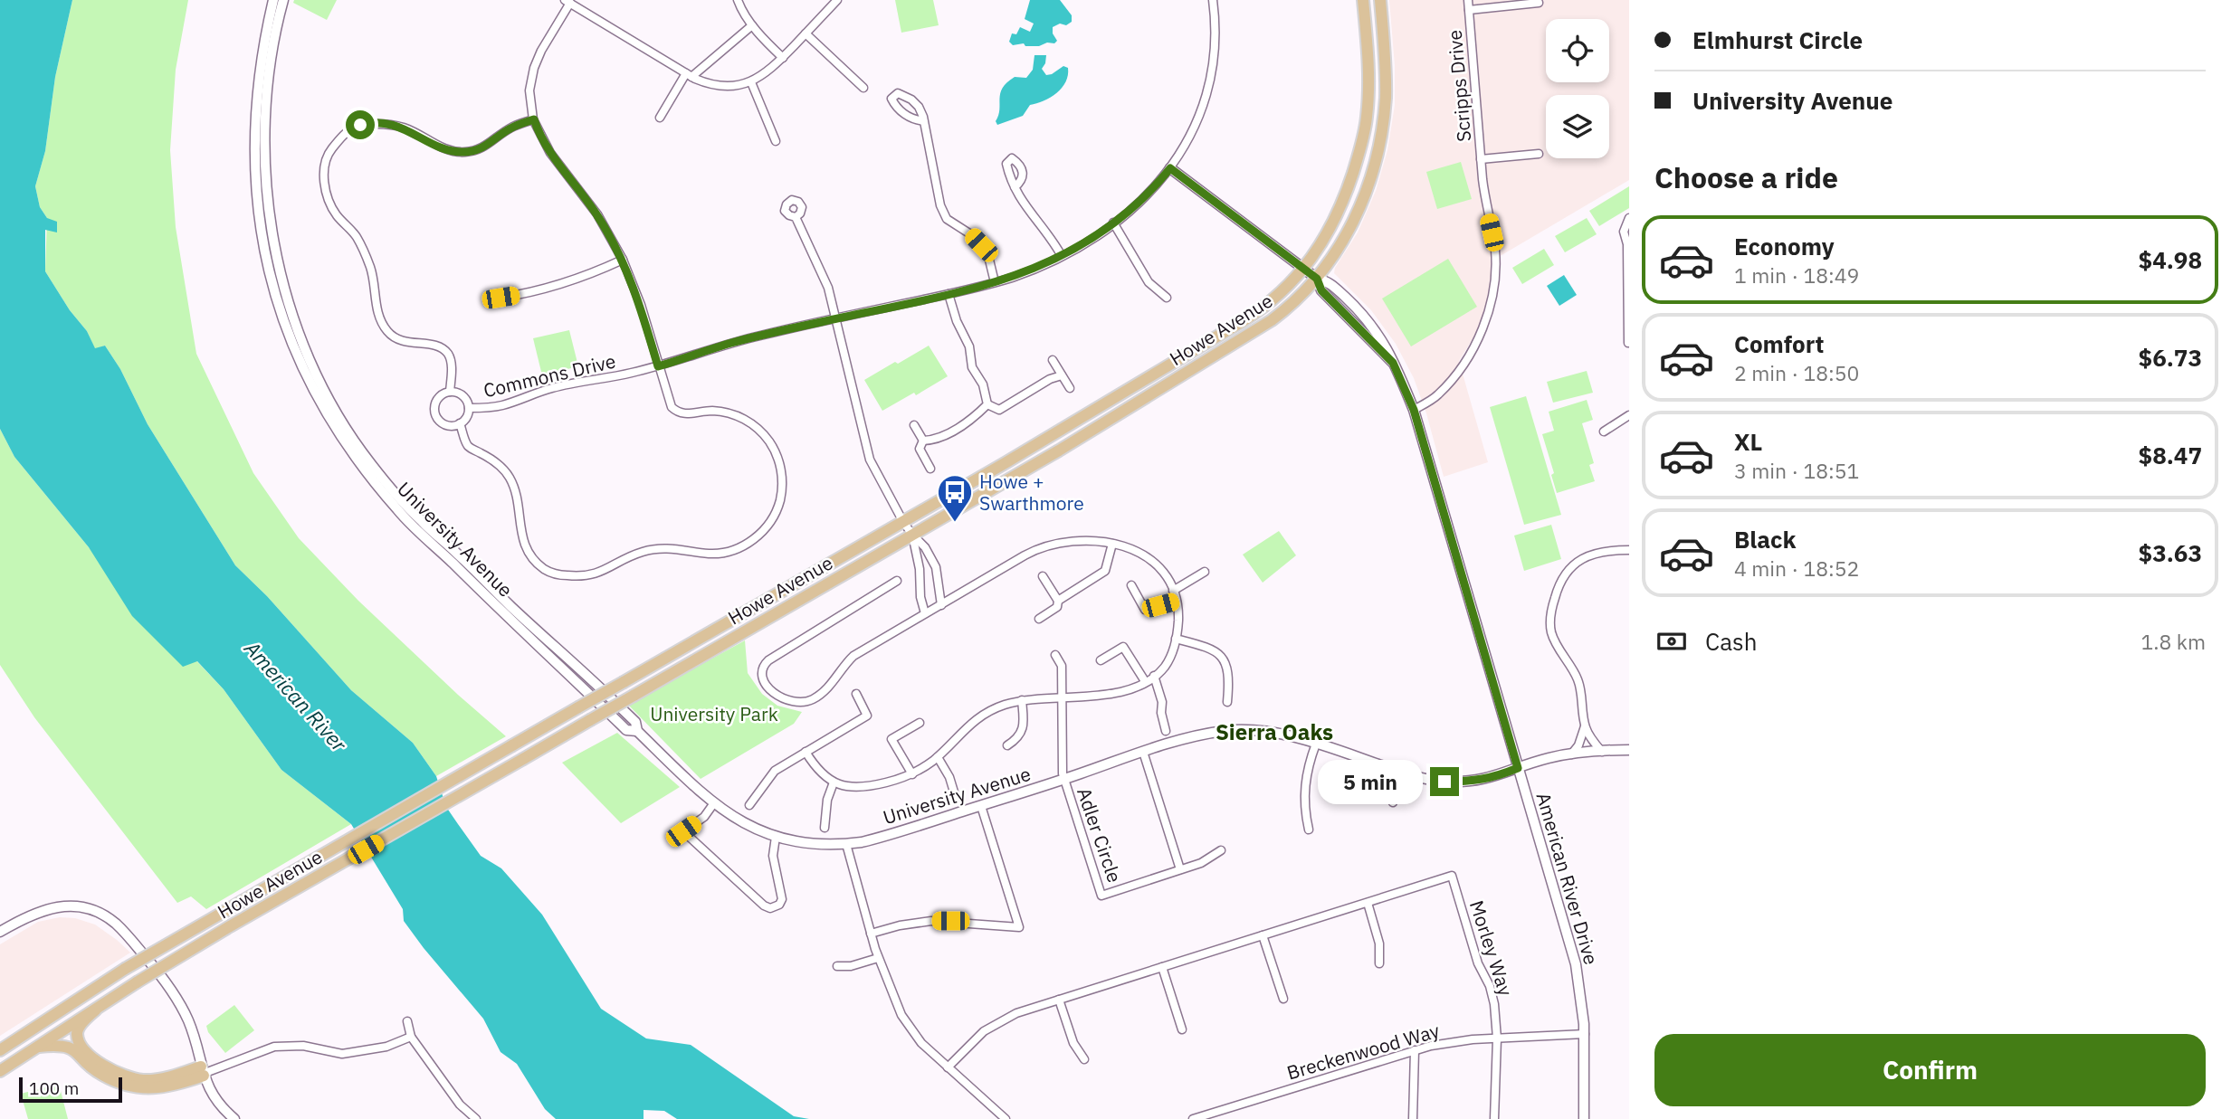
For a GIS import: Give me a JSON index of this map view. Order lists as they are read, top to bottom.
{
  "streets": {
    "main road": ["Howe Avenue"],
    "street": [
      "Scripps Drive",
      "Commons Drive",
      "University Avenue",
      "Adler Circle",
      "American River Drive",
      "Morley Way",
      "Breckenwood Way"
    ]
  },
  "crossings": [
    ["Scripps Drive", "American River Drive"],
    ["Howe Avenue", "American River Drive"],
    ["Commons Drive", "American River Drive"],
    ["University Avenue", "Adler Circle"],
    ["University Avenue", "American River Drive"],
    ["American River Drive", "Breckenwood Way"],
    ["Morley Way", "Breckenwood Way"]
  ],
  "districts": ["Sierra Oaks"],
  "water": ["American River"],
  "parks": ["University Park"],
  "places": {
    "bus stop": ["Howe + Swarthmore"]
  },
  "scale_bar": "100 m",
  "page": {
    "banner": ["Elmhurst Circle", "University Avenue"],
    "heading": "Choose a ride",
    "list": [
      {
        "name": "Economy",
        "note": "1 min · 18:49",
        "value": "$4.98"
      },
      {
        "name": "Comfort",
        "note": "2 min · 18:50",
        "value": "$6.73"
      },
      {
        "name": "XL",
        "note": "3 min · 18:51",
        "value": "$8.47"
      },
      {
        "name": "Black",
        "note": "4 min · 18:52",
        "value": "$3.63"
      }
    ],
    "pay": ["Cash", "1.8 km"],
    "bubble": "5 min",
    "buttons": "Confirm",
    "scale": "100 m"
  }
}
